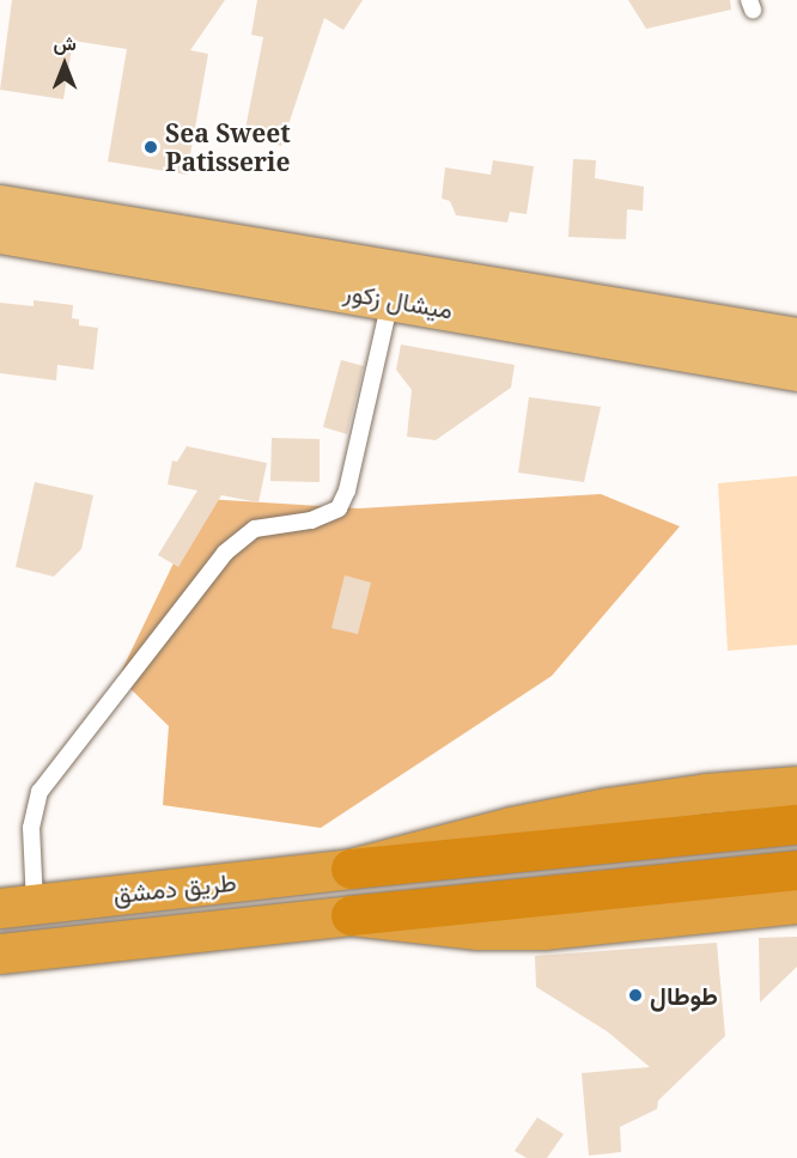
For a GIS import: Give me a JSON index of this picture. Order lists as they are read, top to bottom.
{
  "streets": {
    "highway": ["طريق دمشق"],
    "main road": ["ميشال زكور"]
  },
  "places": ["Sea Sweet Patisserie", "طوطال"],
  "north": "top"
}
